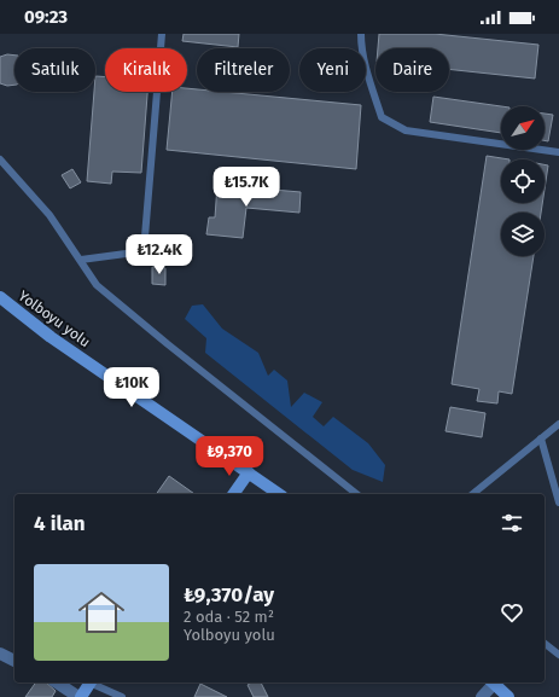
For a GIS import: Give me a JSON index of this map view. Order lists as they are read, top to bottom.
{
  "streets": {
    "main road": ["Yolboyu yolu"]
  },
  "north": "top right",
  "page": {
    "status": "09:23",
    "chip": [
      "Satılık",
      "Kiralık",
      "Filtreler",
      "Yeni",
      "Daire"
    ],
    "price": [
      "₺15.7K",
      "₺12.4K",
      "₺10K",
      "₺9,370"
    ],
    "heading": "4 ilan",
    "list": [
      {
        "name": "₺9,370/ay",
        "note": "2 oda · 52 m² · Yolboyu yolu"
      }
    ]
  }
}
